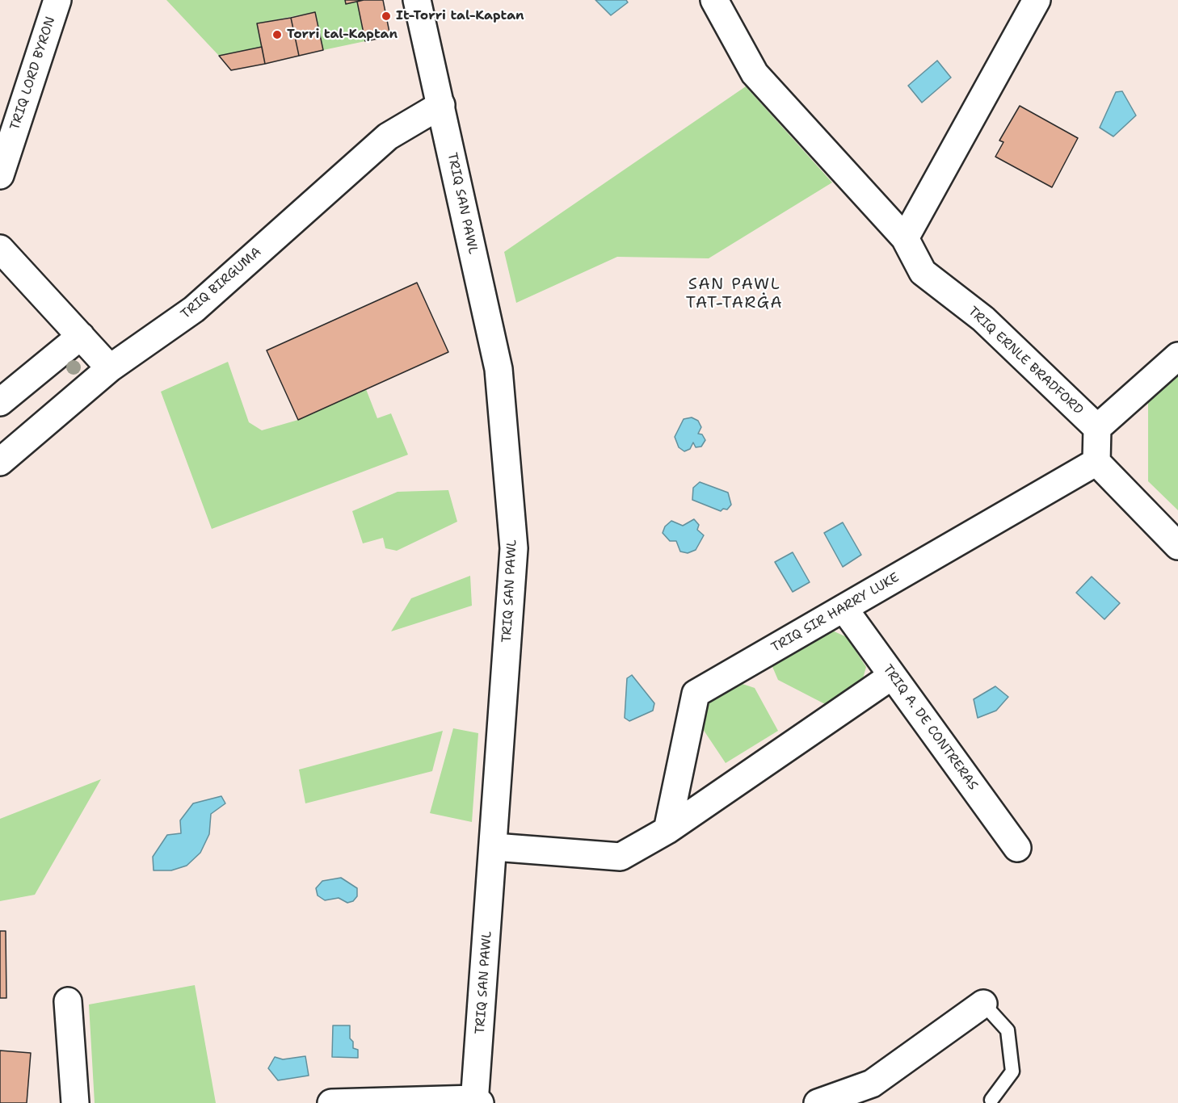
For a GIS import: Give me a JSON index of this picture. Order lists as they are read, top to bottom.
{
  "streets": {
    "street": [
      "TRIQ LORD BYRON",
      "TRIQ SAN PAWL",
      "TRIQ BIRGUMA",
      "TRIQ ERNLE BRADFORD",
      "TRIQ SIR HARRY LUKE",
      "TRIQ A. DE CONTRERAS"
    ]
  },
  "crossings": [
    ["TRIQ SAN PAWL", "TRIQ BIRGUMA"],
    ["TRIQ SIR HARRY LUKE", "TRIQ A. DE CONTRERAS"]
  ],
  "districts": ["SAN PAWL TAT-TARĠA"],
  "places": ["It-Torri tal-Kaptan", "Torri tal-Kaptan"]
}
